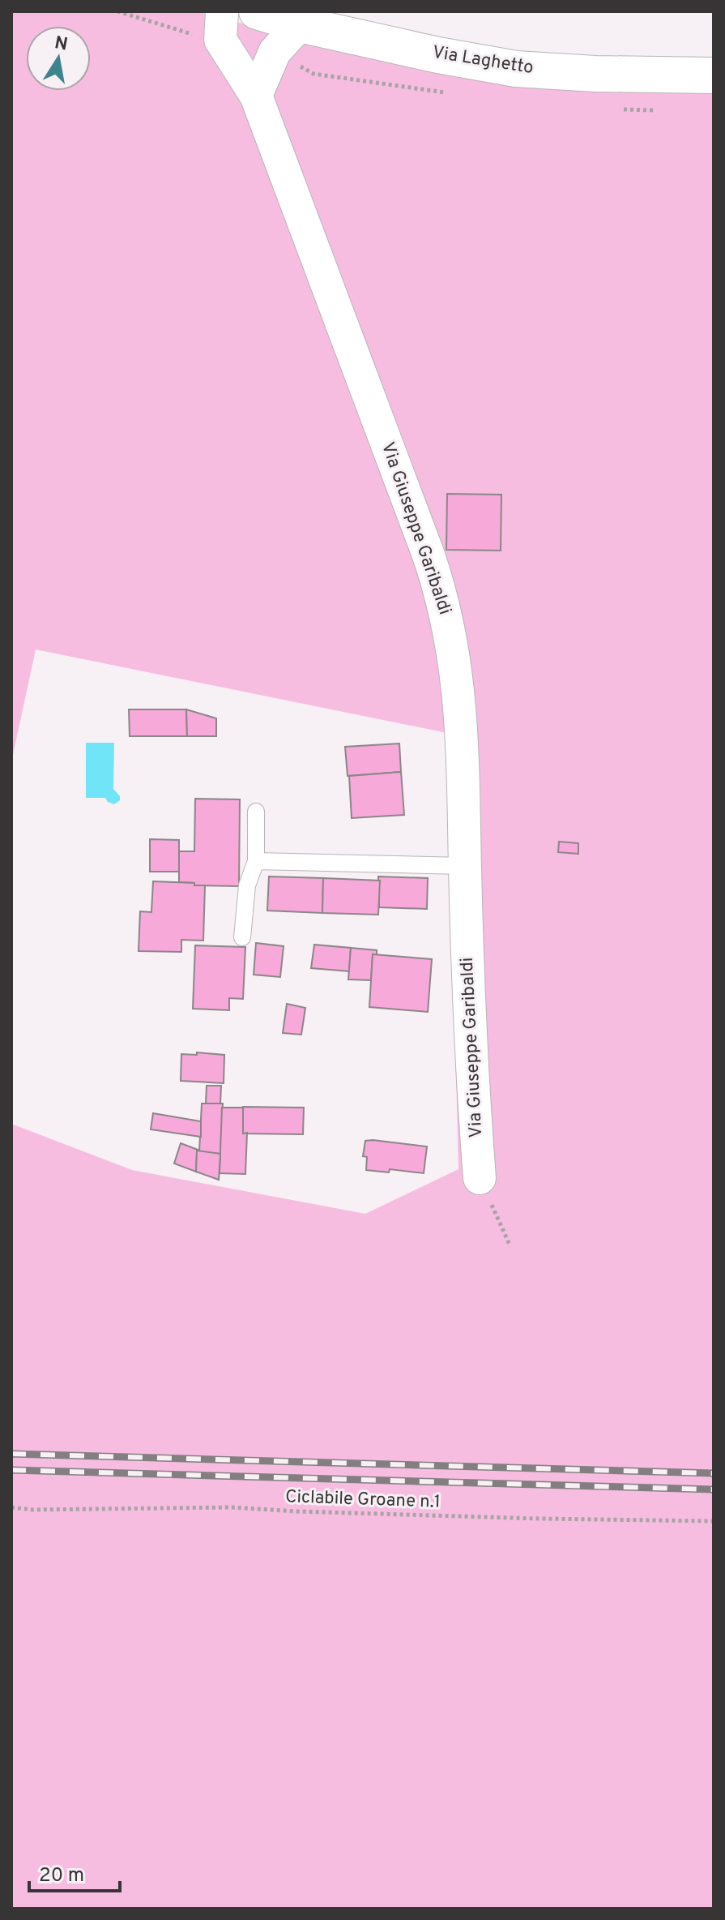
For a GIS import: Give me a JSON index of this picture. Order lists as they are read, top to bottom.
{
  "streets": {
    "street": ["Via Laghetto", "Via Giuseppe Garibaldi"],
    "path": ["Ciclabile Groane n.1"]
  },
  "scale_bar": "20 m",
  "north": "top"
}
